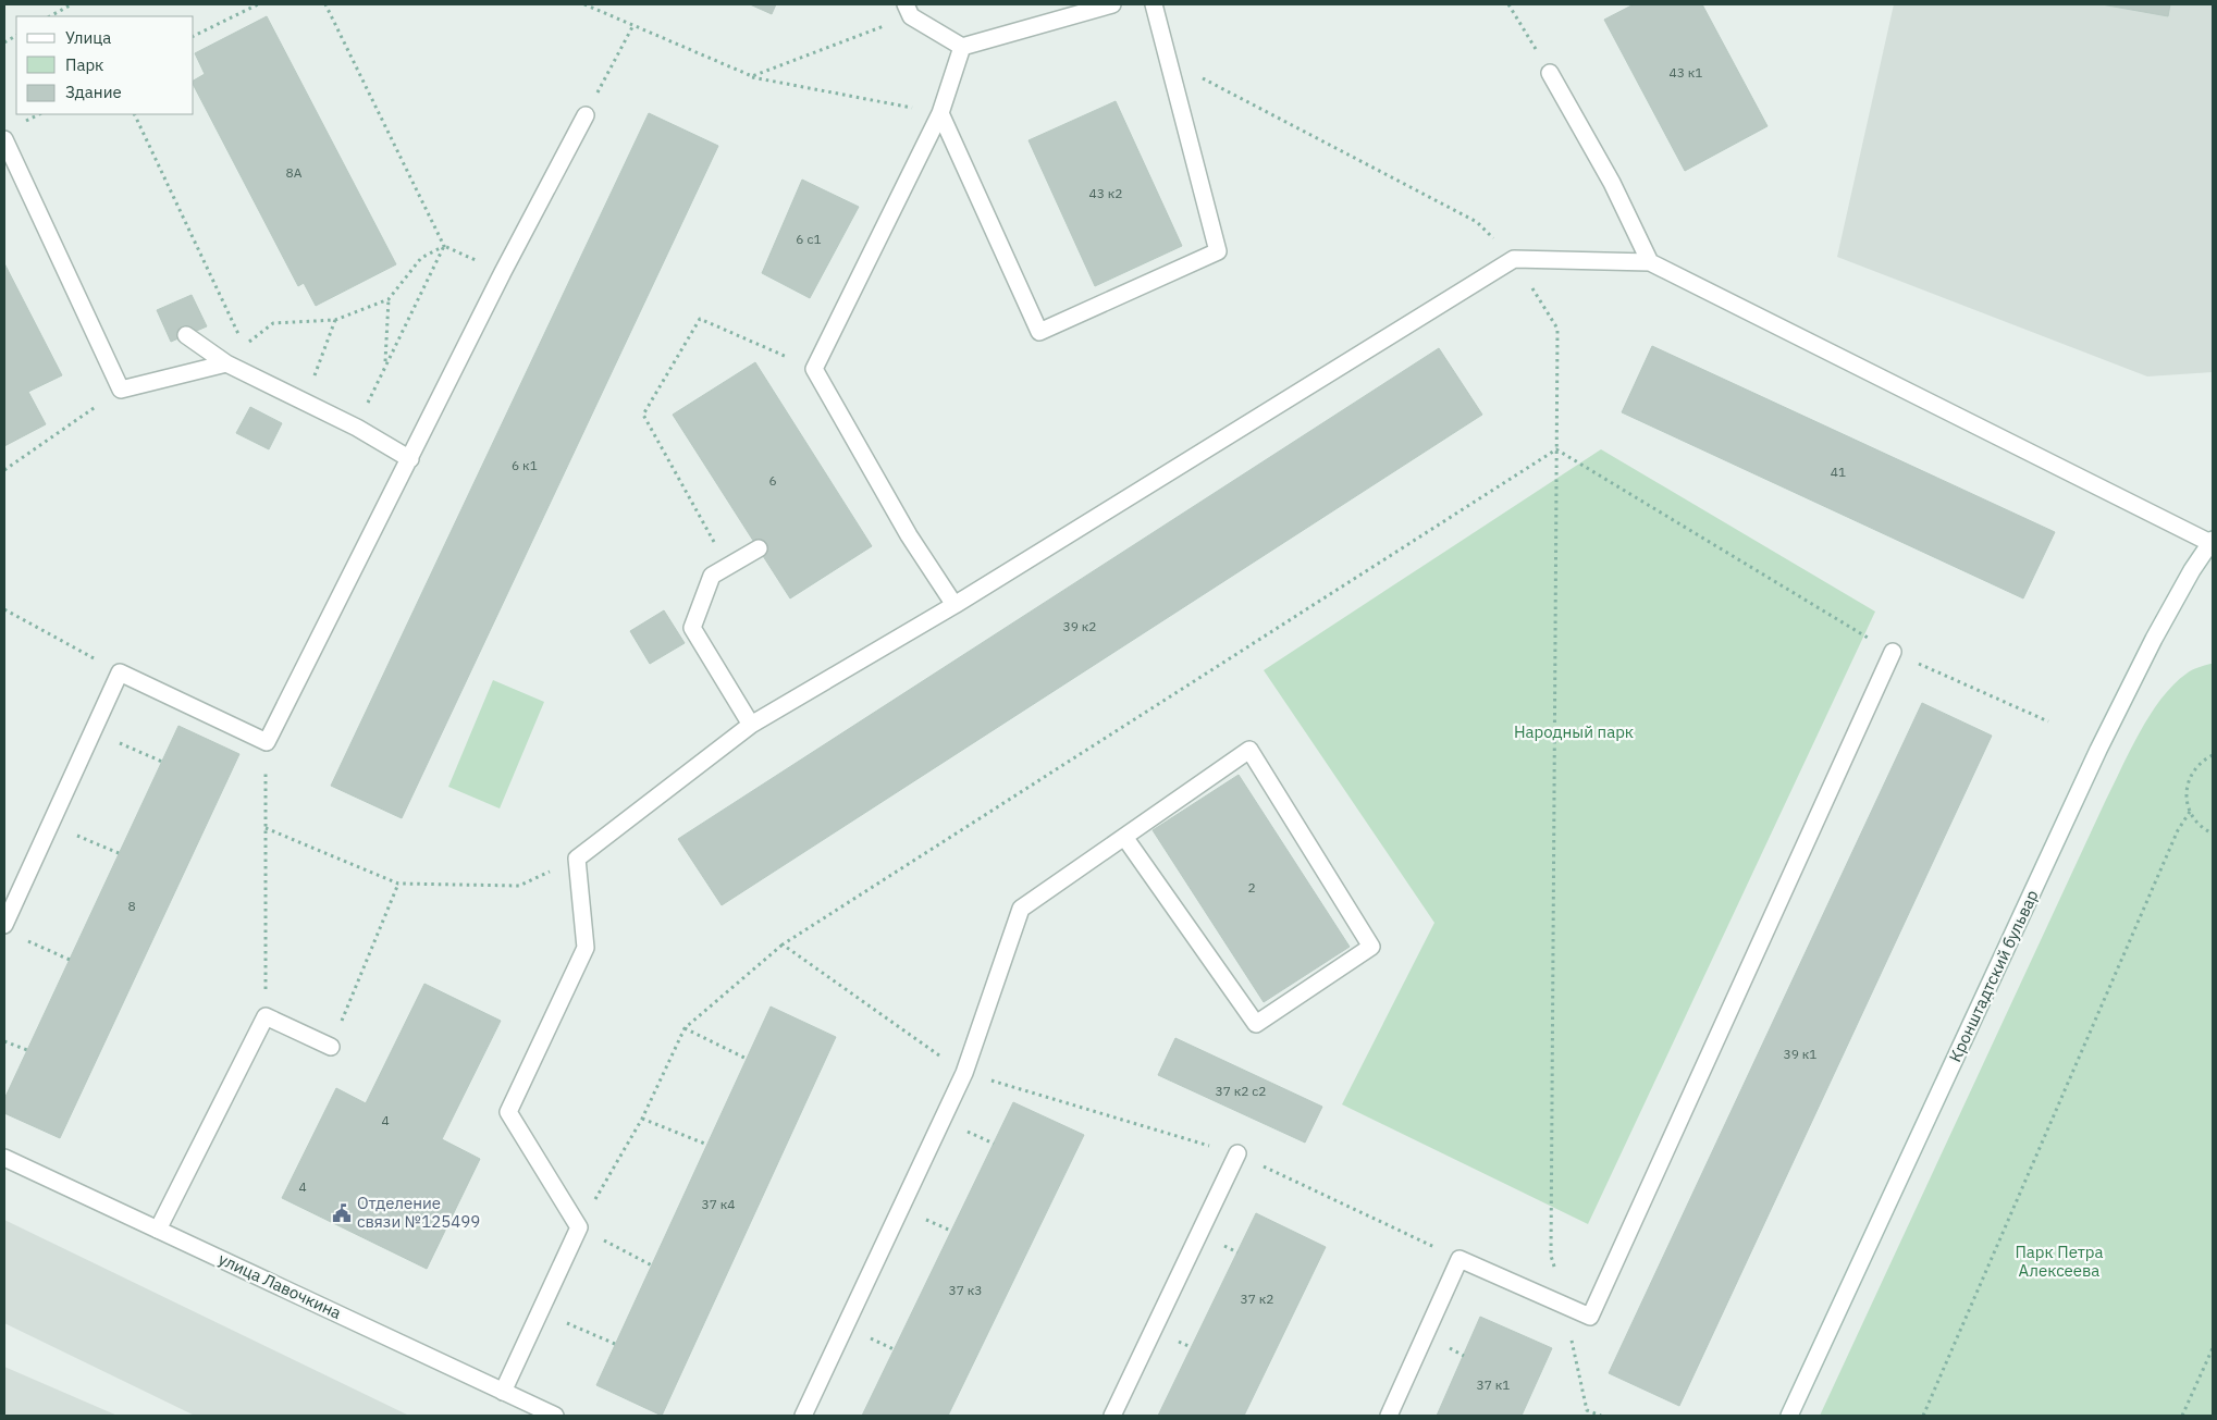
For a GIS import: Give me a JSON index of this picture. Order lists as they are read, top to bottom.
{
  "streets": {
    "main road": ["Кронштадтский бульвар", "улица Лавочкина"]
  },
  "parks": ["Народный парк", "Парк Петра Алексеева"],
  "places": {
    "public building": ["Отделение связи №125499"]
  },
  "house_numbers": [
    "43 к1",
    "8А",
    "43 к2",
    "6 с1",
    "6 к1",
    "41",
    "6",
    "39 к2",
    "2",
    "8",
    "39 к1",
    "37 к2 с2",
    "4",
    "4",
    "37 к4",
    "37 к3",
    "37 к2",
    "37 к1"
  ],
  "legend": ["Улица", "Парк", "Здание"]
}
